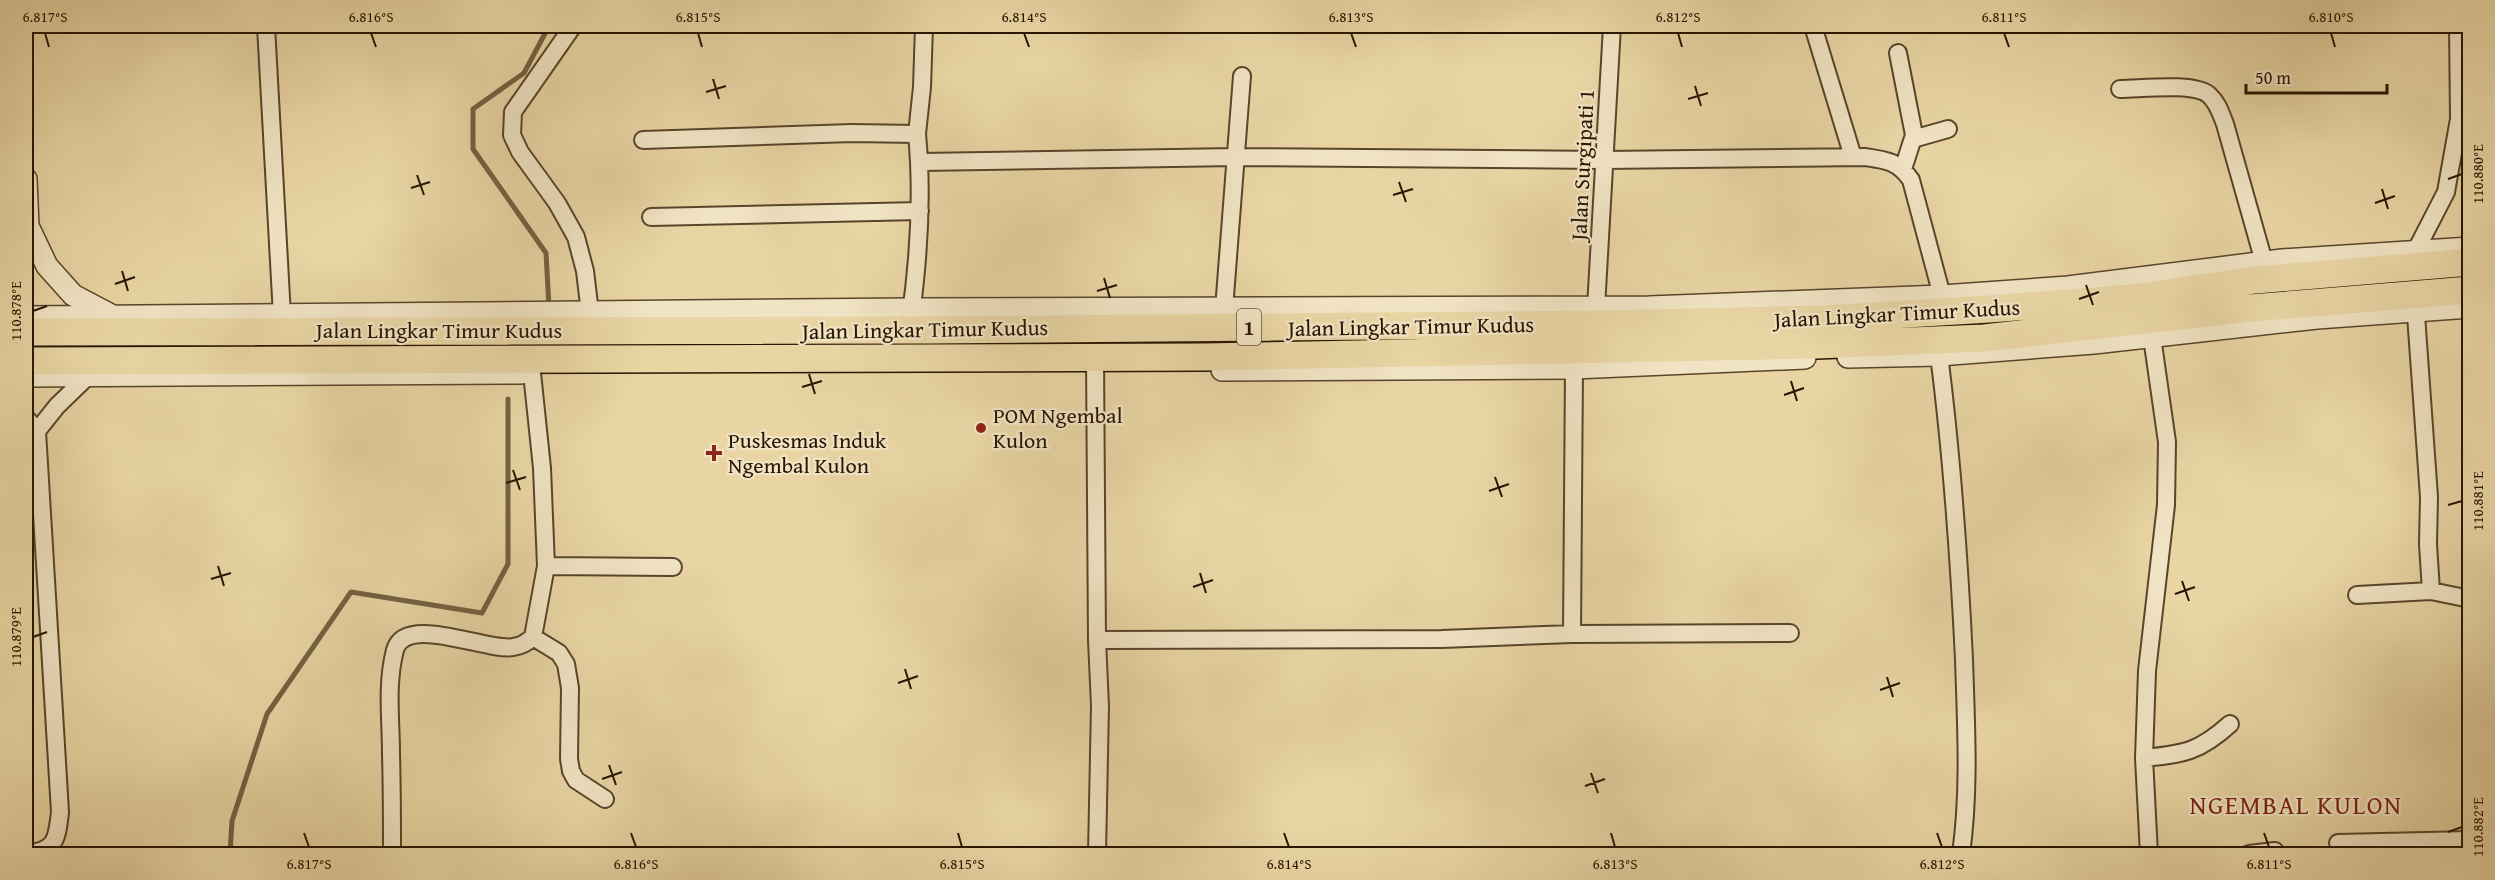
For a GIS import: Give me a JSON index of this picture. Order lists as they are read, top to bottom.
{
  "streets": {
    "highway": ["Jalan Lingkar Timur Kudus", "1"],
    "street": ["Jalan Surgipati 1"]
  },
  "districts": ["NGEMBAL KULON"],
  "places": {
    "other": ["POM Ngembal Kulon"],
    "health": ["Puskesmas Induk Ngembal Kulon"]
  },
  "scale_bar": "50 m",
  "coordinates": [
    "6.817°S",
    "6.816°S",
    "6.815°S",
    "6.814°S",
    "6.813°S",
    "6.812°S",
    "6.811°S",
    "6.810°S",
    "110.880°E",
    "110.878°E",
    "110.881°E",
    "110.879°E",
    "110.882°E"
  ]
}
